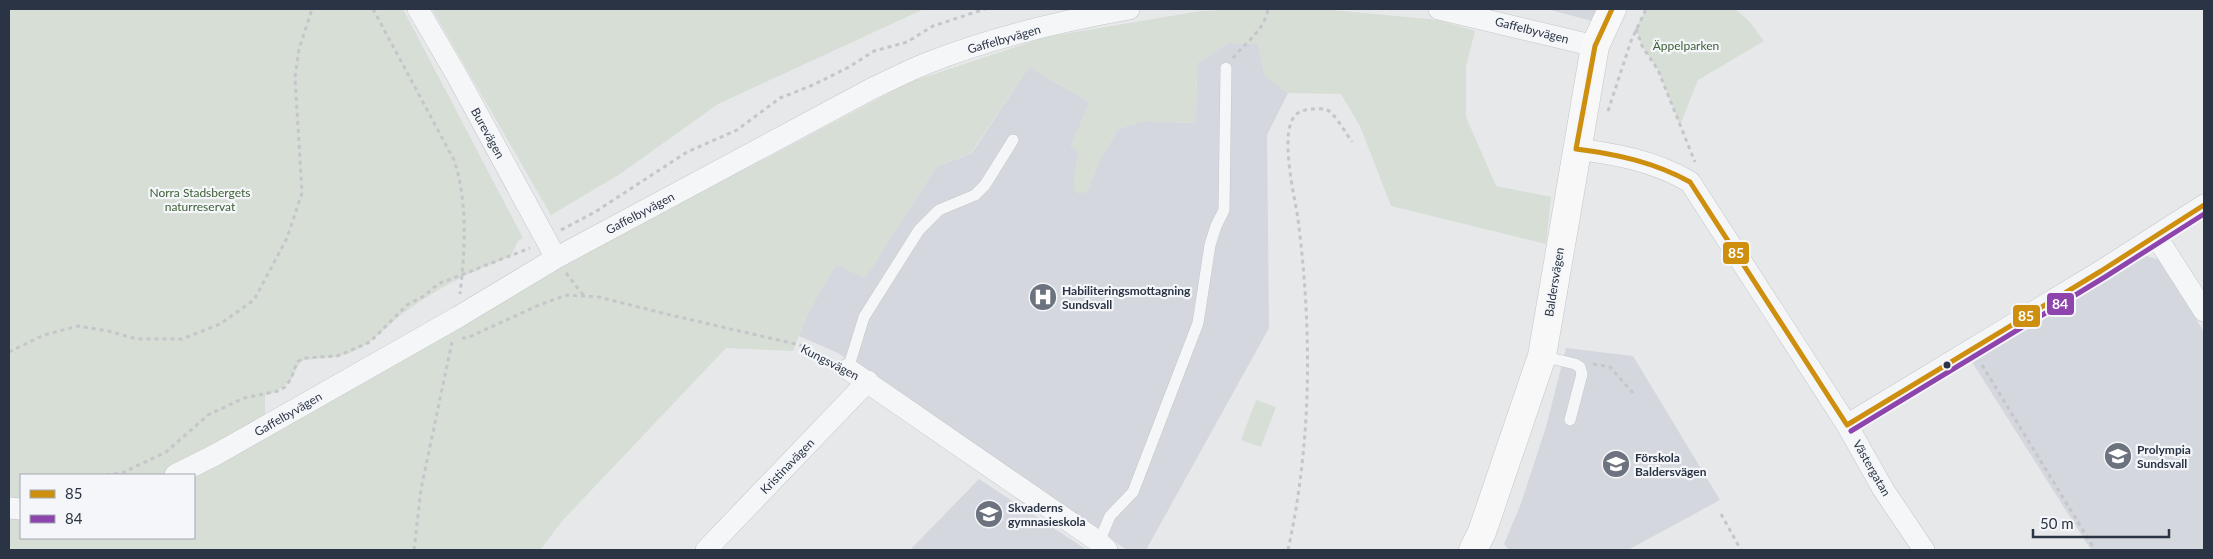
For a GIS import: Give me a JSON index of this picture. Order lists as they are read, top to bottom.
{
  "streets": {
    "street": [
      "Gaffelbyvägen",
      "Burevägen",
      "Baldersvägen",
      "Kungsvägen",
      "Kristinavägen",
      "Västergatan"
    ]
  },
  "crossings": [
    ["Gaffelbyvägen", "Burevägen"],
    ["Gaffelbyvägen", "Baldersvägen"],
    ["Gaffelbyvägen", "Kungsvägen"],
    ["Baldersvägen", "Västergatan"],
    ["Kungsvägen", "Kristinavägen"]
  ],
  "parks": ["Äppelparken", "Norra Stadsbergets naturreservat"],
  "places": {
    "hospital": ["Habiliteringsmottagning Sundsvall"],
    "school or university": ["Prolympia Sundsvall", "Förskola Baldersvägen", "Skvaderns gymnasieskola"]
  },
  "lines": ["transit line 85", "transit line 84"],
  "legend": ["85", "84"],
  "scale_bar": "50 m"
}
